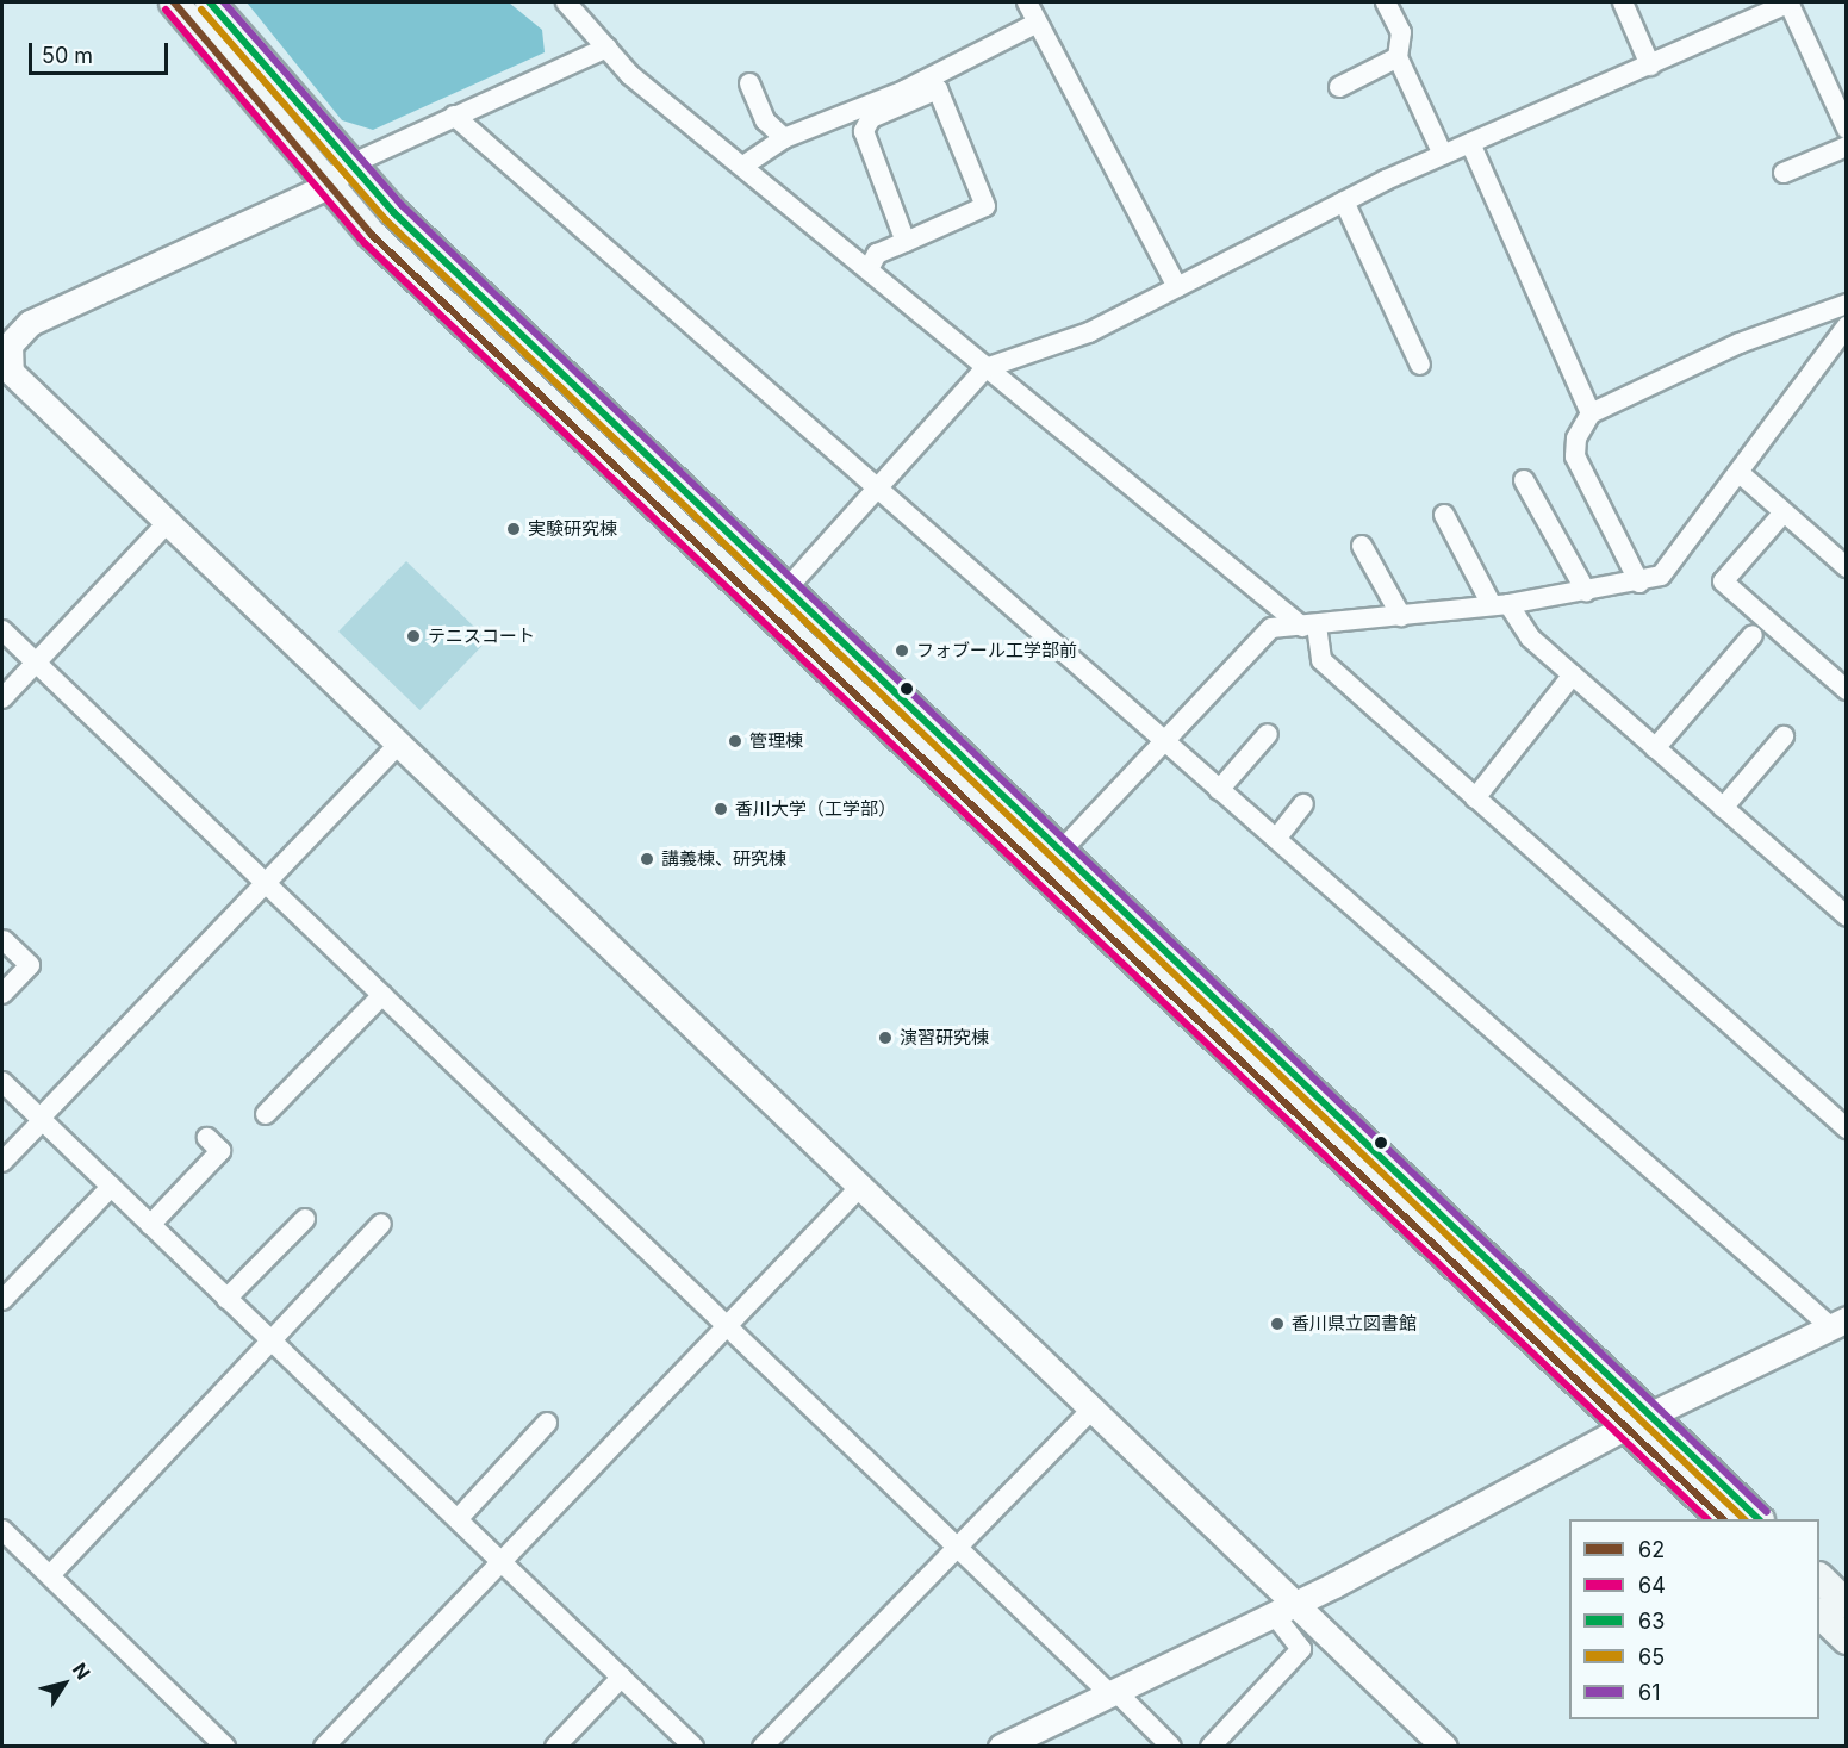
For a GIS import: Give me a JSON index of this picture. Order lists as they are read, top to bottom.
{
  "places": [
    "実験研究棟",
    "テニスコート",
    "フォブール工学部前",
    "管理棟",
    "香川大学（工学部）",
    "講義棟、研究棟",
    "演習研究棟",
    "香川県立図書館"
  ],
  "lines": [
    "transit line 62",
    "transit line 63",
    "transit line 61",
    "transit line 64",
    "transit line 65"
  ],
  "legend": [
    "62",
    "64",
    "63",
    "65",
    "61"
  ],
  "scale_bar": "50 m",
  "north": "top right"
}
